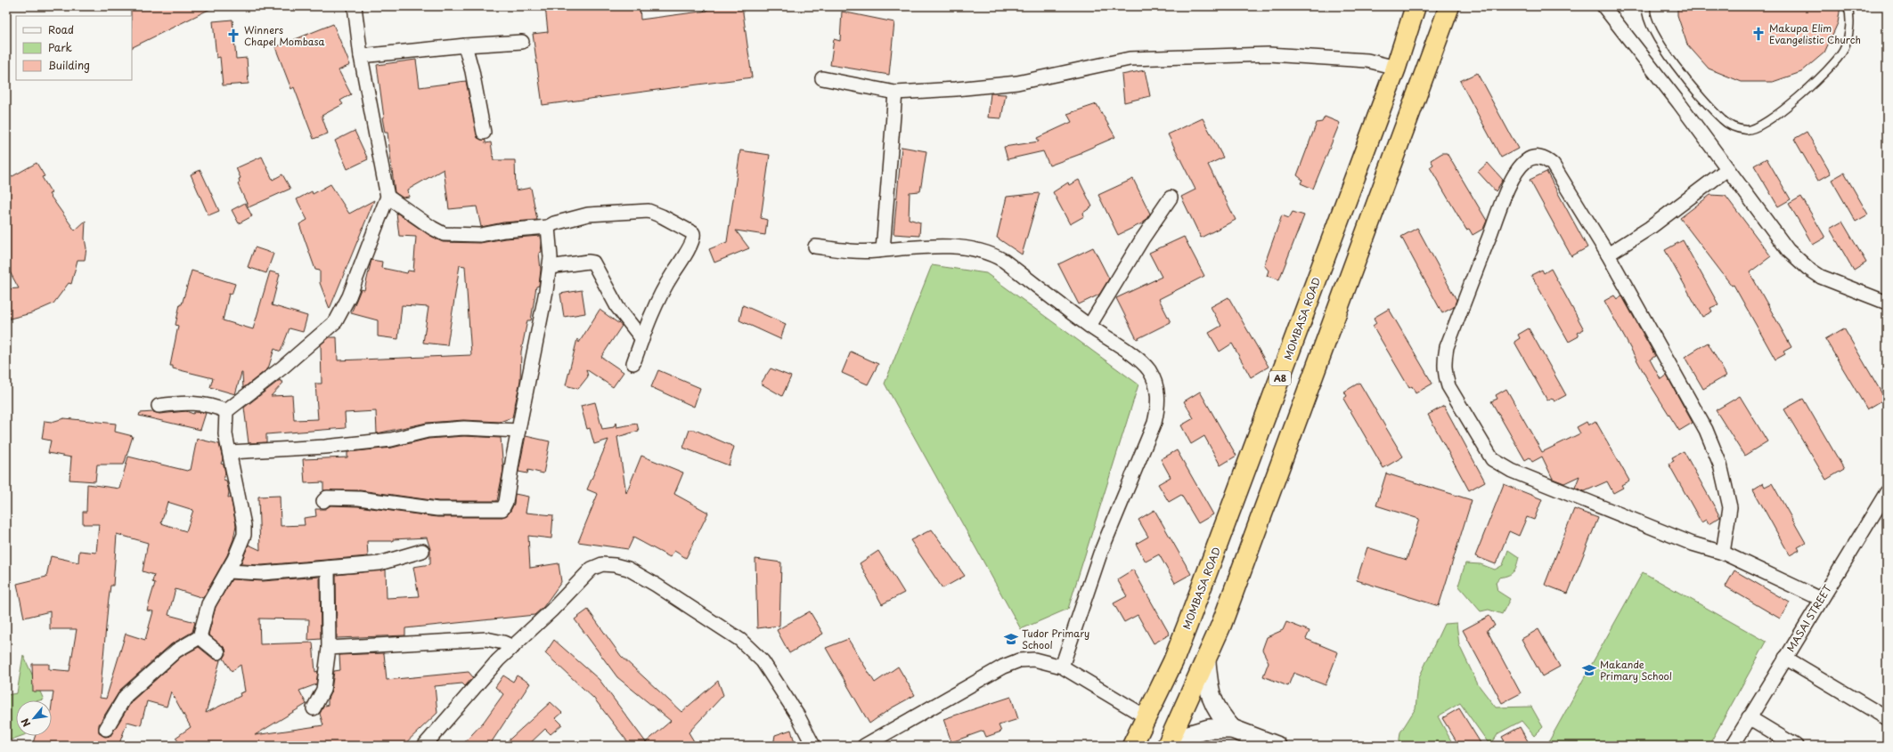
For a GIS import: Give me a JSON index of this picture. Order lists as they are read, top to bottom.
{
  "streets": {
    "highway": ["MOMBASA ROAD", "A8"],
    "street": ["MASAI STREET"]
  },
  "places": {
    "church": ["Makupa Elim Evangelistic Church", "Winners Chapel Mombasa"],
    "school or university": ["Tudor Primary School", "Makande Primary School"]
  },
  "legend": ["Road", "Park", "Building"],
  "north": "bottom left"
}
